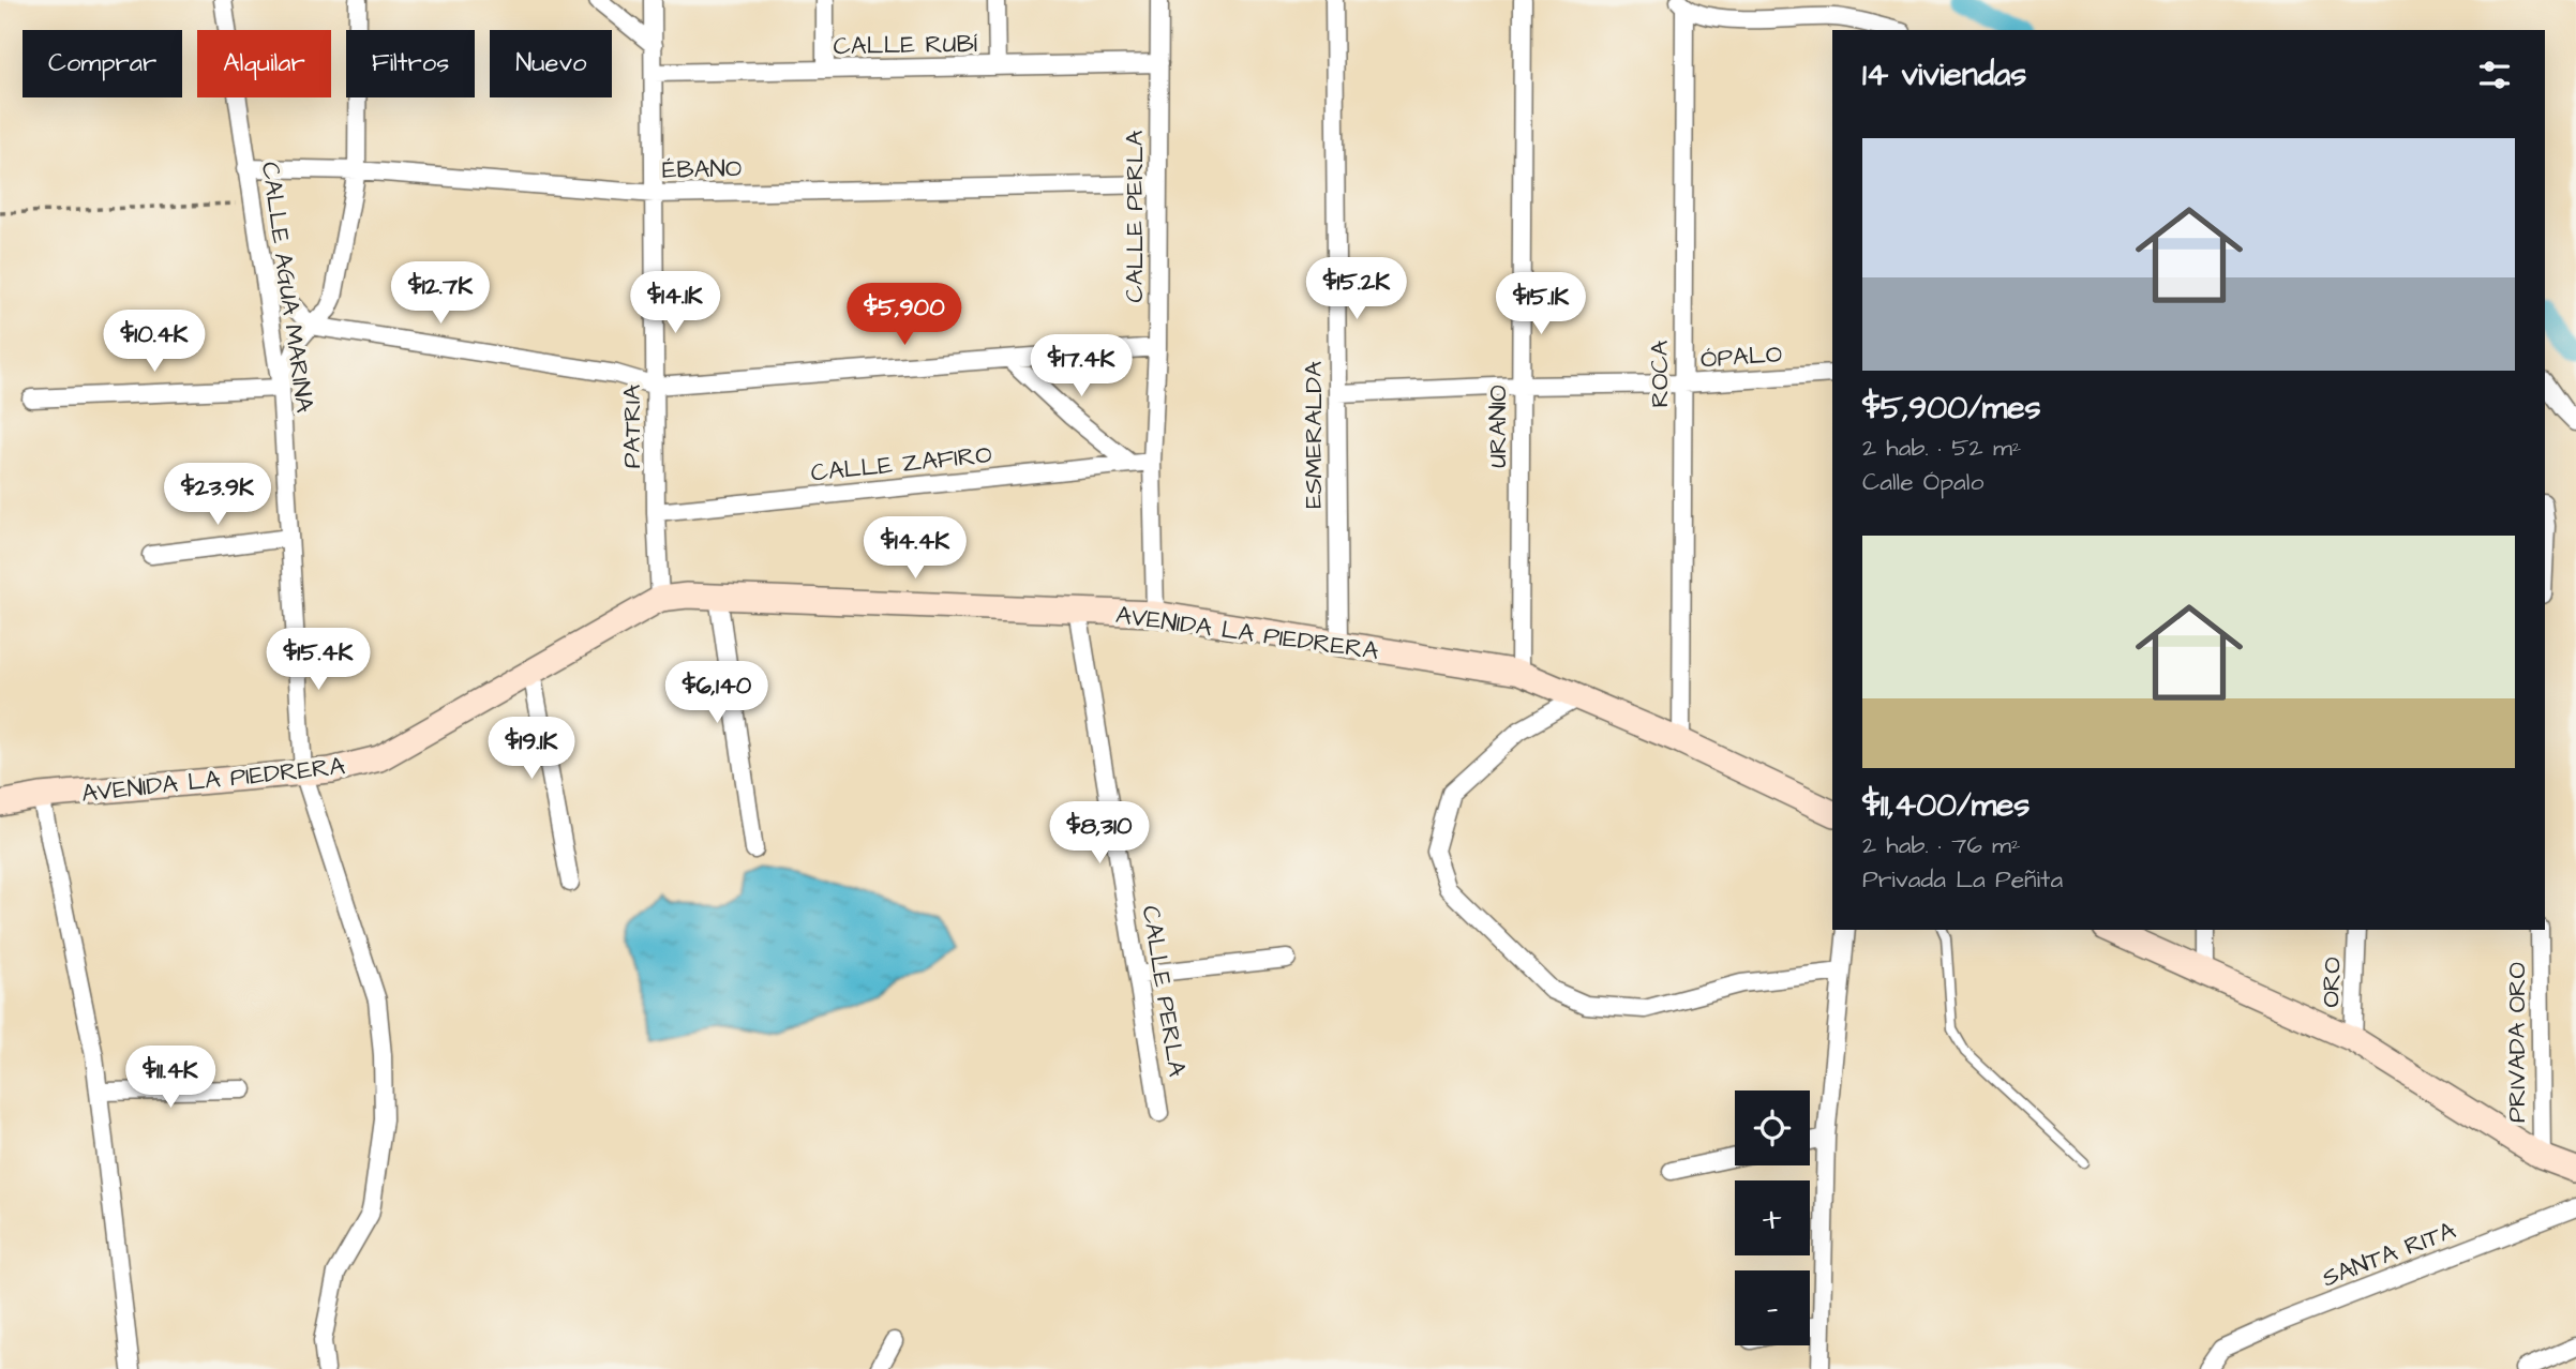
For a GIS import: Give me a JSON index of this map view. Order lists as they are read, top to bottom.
{
  "streets": {
    "street": [
      "CALLE RUBÍ",
      "ÉBANO",
      "CALLE PERLA",
      "CALLE AGUA MARINA",
      "ÓPALO",
      "ROCA",
      "PATRIA",
      "URANIO",
      "ESMERALDA",
      "CALLE ZAFIRO",
      "AVENIDA LA PIEDRERA",
      "ORO",
      "PRIVADA ORO",
      "SANTA RITA"
    ]
  },
  "crossings": [
    ["CALLE RUBÍ", "CALLE PERLA"],
    ["CALLE RUBÍ", "PATRIA"],
    ["ÉBANO", "CALLE PERLA"],
    ["ÉBANO", "CALLE AGUA MARINA"],
    ["ÉBANO", "PATRIA"],
    ["CALLE PERLA", "CALLE ZAFIRO"],
    ["CALLE PERLA", "AVENIDA LA PIEDRERA"],
    ["CALLE AGUA MARINA", "AVENIDA LA PIEDRERA"],
    ["ÓPALO", "ROCA"],
    ["ÓPALO", "URANIO"],
    ["ÓPALO", "ESMERALDA"],
    ["ROCA", "AVENIDA LA PIEDRERA"],
    ["PATRIA", "CALLE ZAFIRO"],
    ["PATRIA", "AVENIDA LA PIEDRERA"],
    ["URANIO", "AVENIDA LA PIEDRERA"],
    ["ESMERALDA", "AVENIDA LA PIEDRERA"]
  ],
  "page": {
    "chip": [
      "Comprar",
      "Alquilar",
      "Filtros",
      "Nuevo"
    ],
    "heading": "14 viviendas",
    "list": [
      {
        "name": "$5,900/mes",
        "note": "2 hab. · 52 m² · Calle Ópalo"
      },
      {
        "name": "$11,400/mes",
        "note": "2 hab. · 76 m² · Privada La Peñita"
      }
    ],
    "price": [
      "$15.2K",
      "$12.7K",
      "$14.1K",
      "$15.1K",
      "$5,900",
      "$10.4K",
      "$17.4K",
      "$23.9K",
      "$14.4K",
      "$15.4K",
      "$6,140",
      "$19.1K",
      "$8,310",
      "$11.4K"
    ],
    "map_buttons": ["+", "−"]
  }
}
